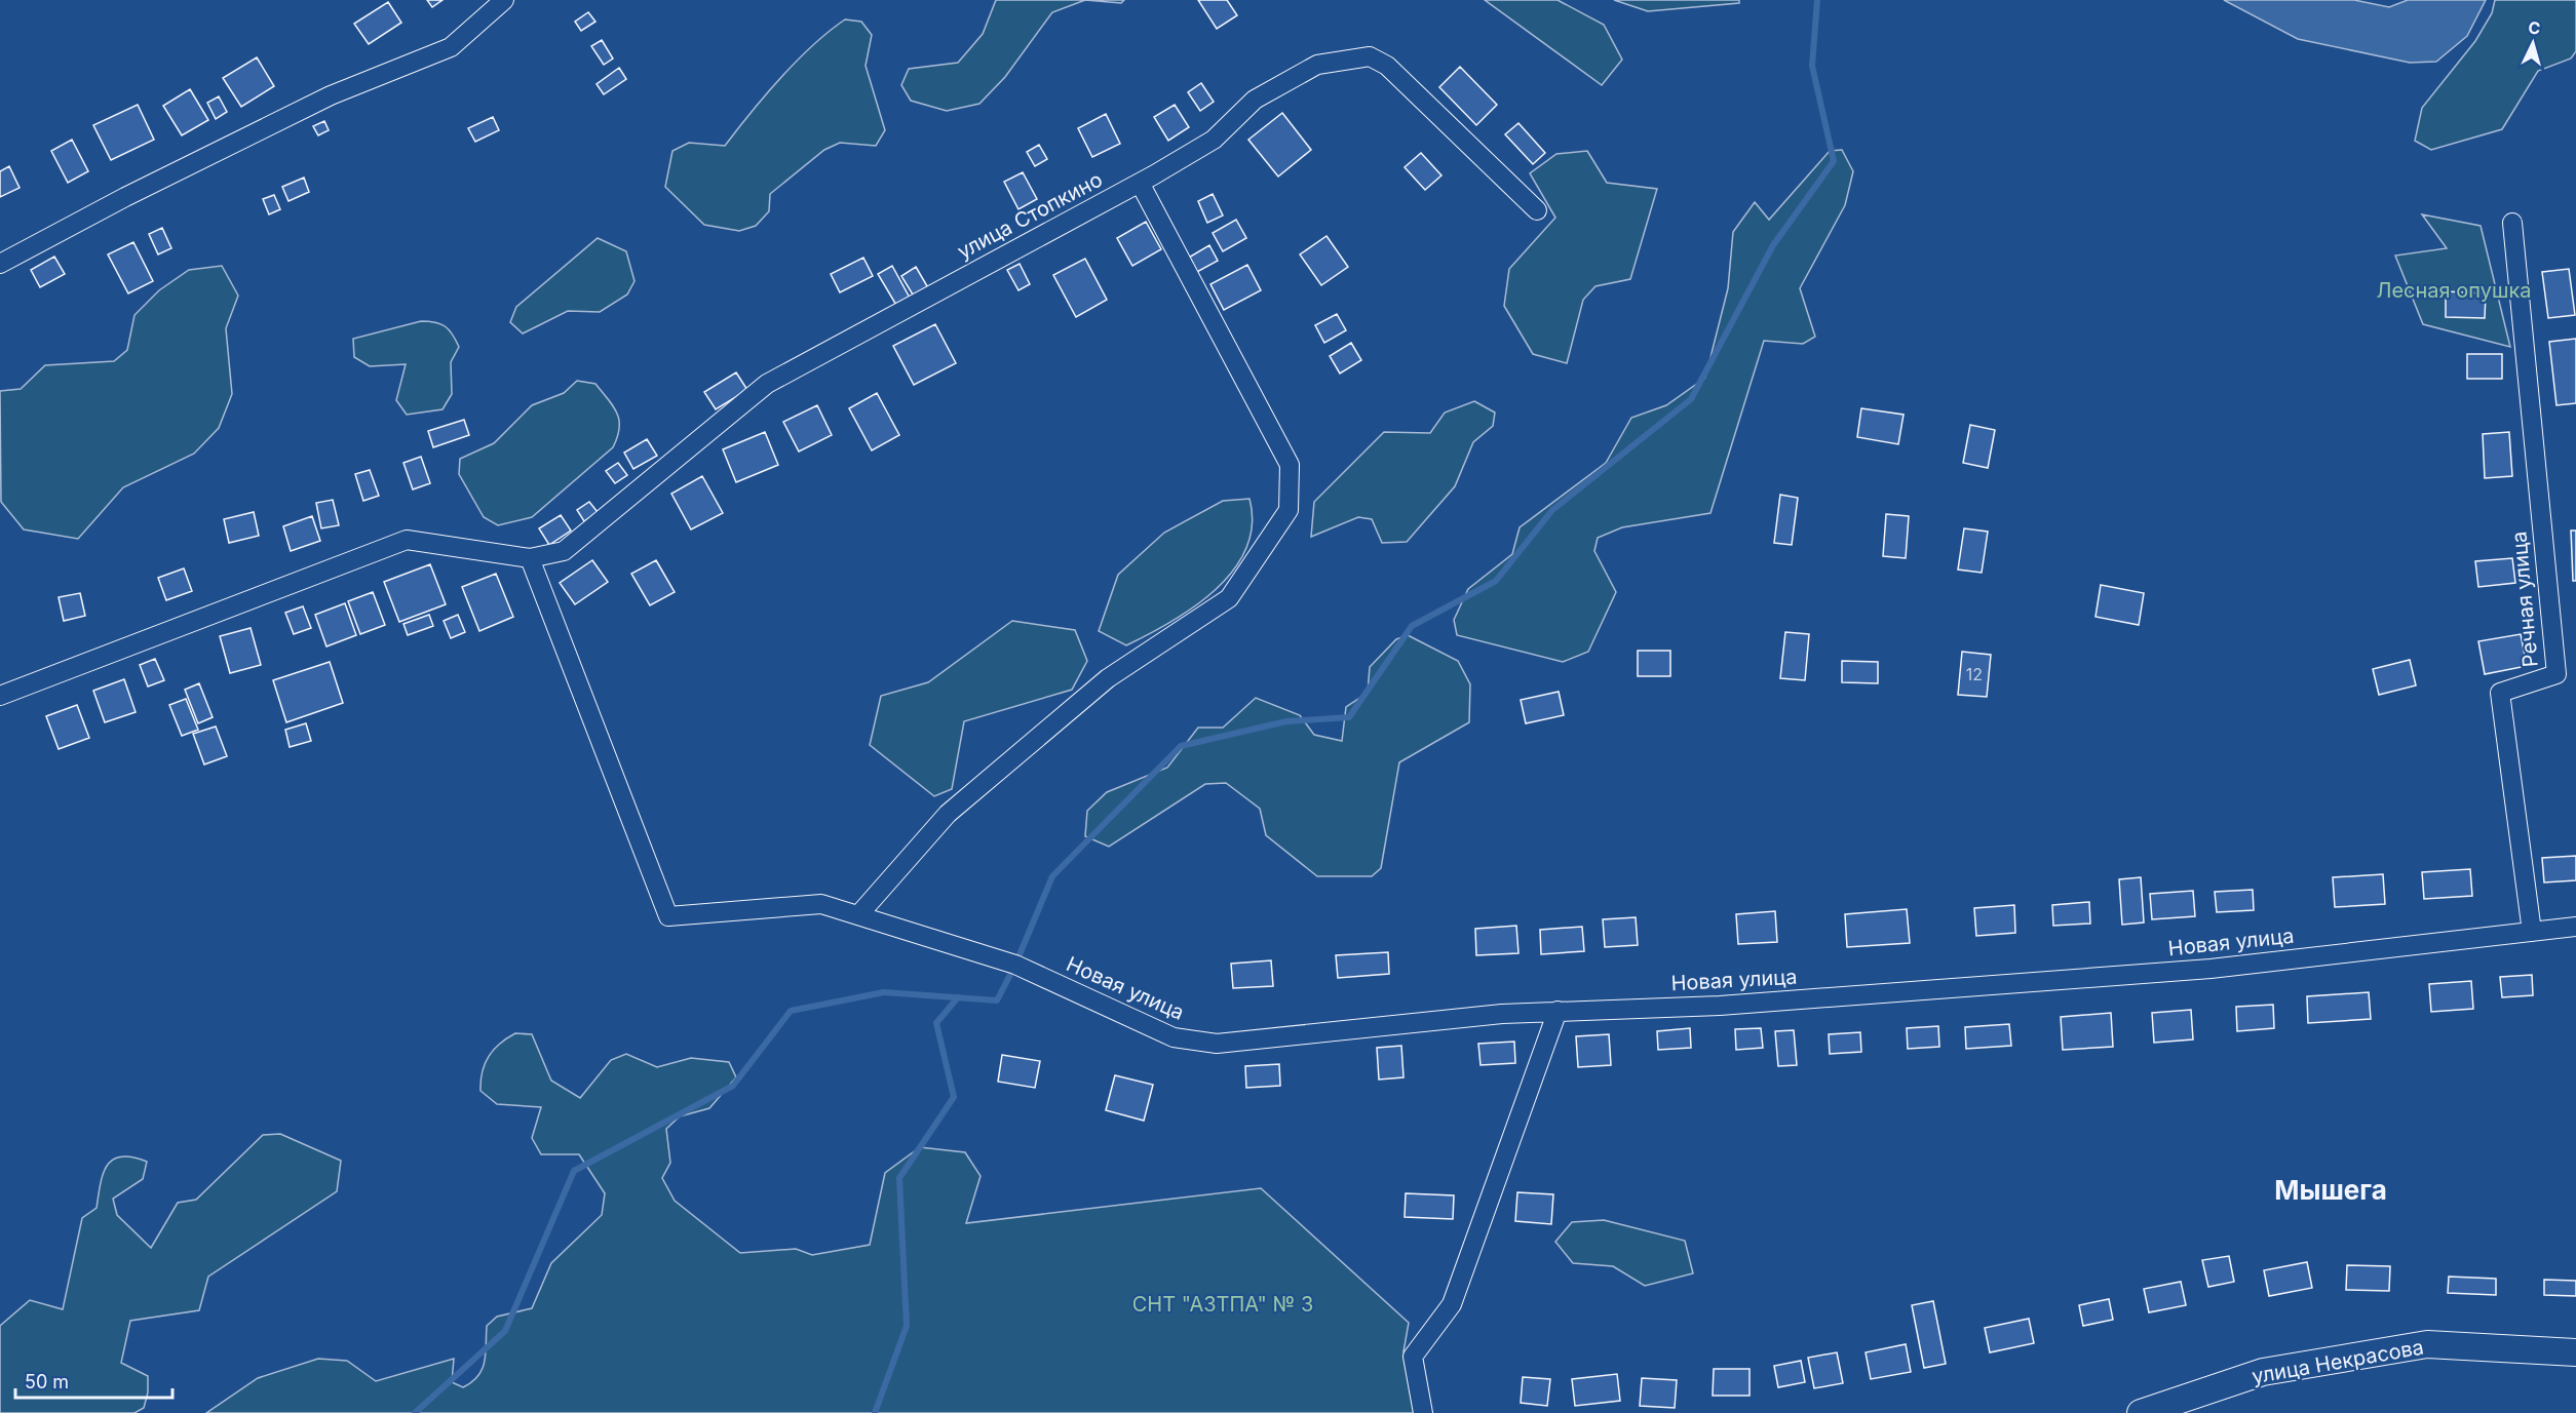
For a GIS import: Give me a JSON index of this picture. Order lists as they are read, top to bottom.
{
  "streets": {
    "main road": ["улица Некрасова"],
    "street": ["улица Стопкино", "Речная улица", "Новая улица"]
  },
  "crossings": [
    ["улица Стопкино", "Новая улица"],
    ["Речная улица", "Новая улица"]
  ],
  "districts": ["Мышега"],
  "parks": ["Лесная опушка", "СНТ \"АЗТПА\" № 3"],
  "house_numbers": ["12"],
  "scale_bar": "50 m",
  "north": "top"
}
